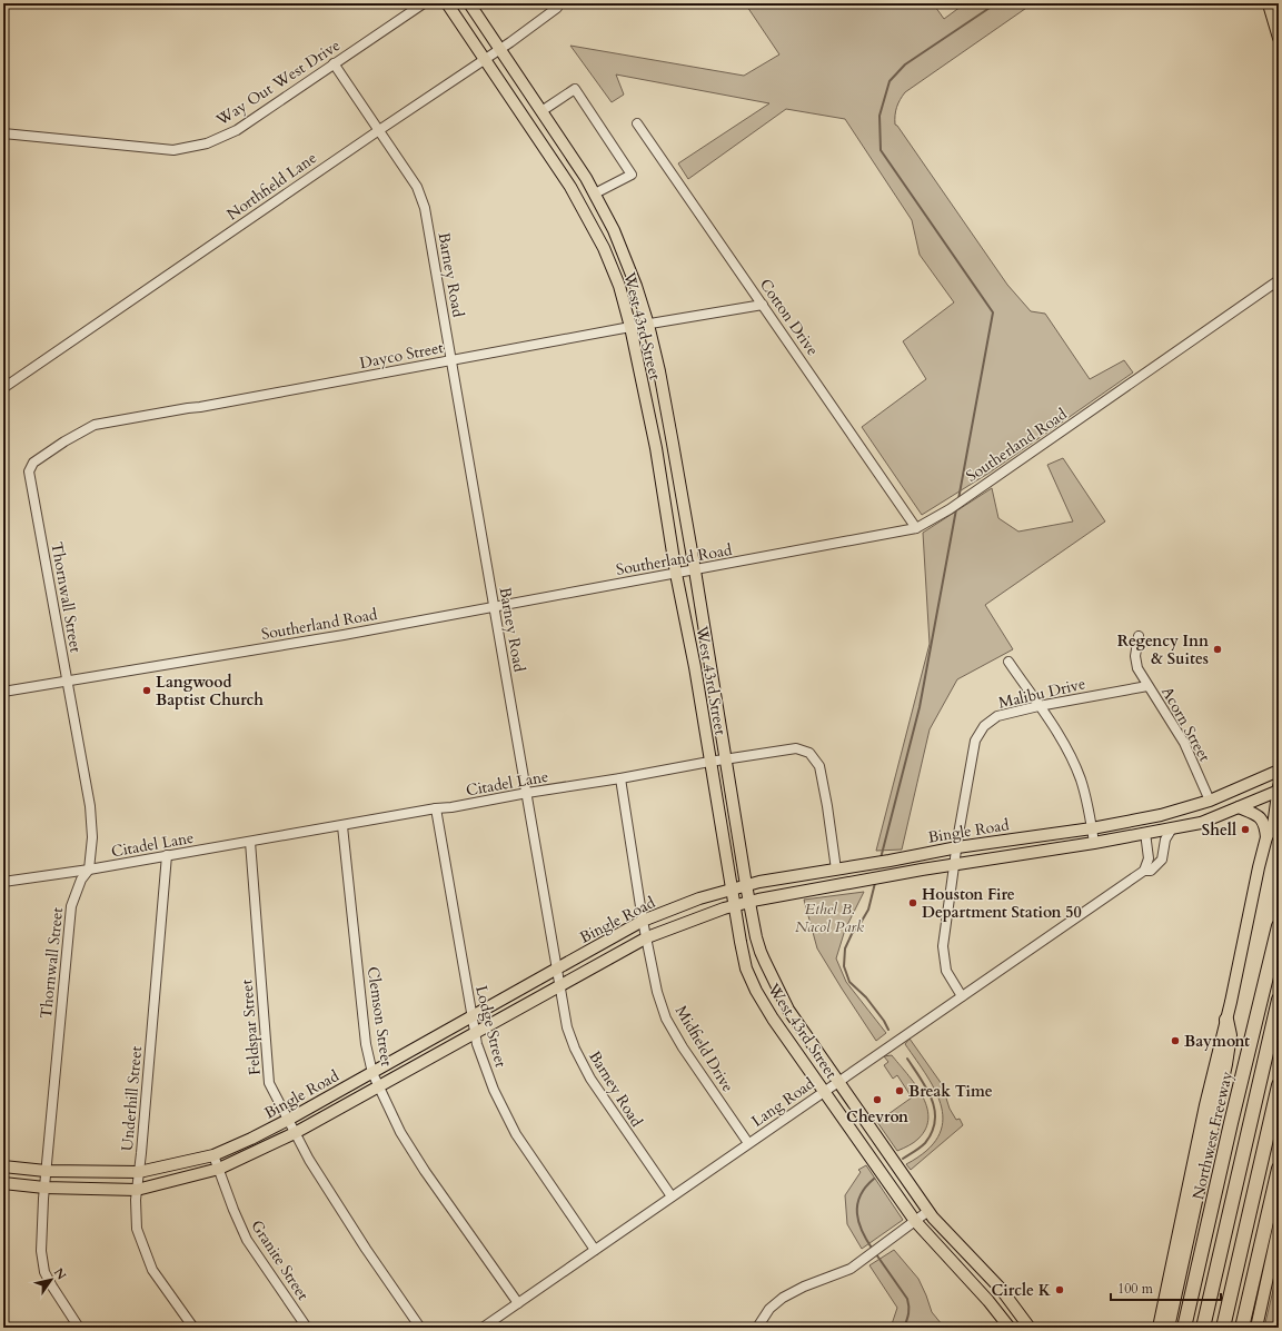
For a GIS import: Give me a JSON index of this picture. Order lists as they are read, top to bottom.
{
  "streets": {
    "highway": ["Northwest Freeway"],
    "main road": ["West 43rd Street", "Bingle Road"],
    "street": [
      "Way Out West Drive",
      "Northfield Lane",
      "Barney Road",
      "Cotton Drive",
      "Dayco Street",
      "Southerland Road",
      "Thornwall Street",
      "Malibu Drive",
      "Acorn Street",
      "Citadel Lane",
      "Clemson Street",
      "Lodge Street",
      "Feldspar Street",
      "Midfield Drive",
      "Underhill Street",
      "Lang Road",
      "Granite Street"
    ]
  },
  "crossings": [
    ["Way Out West Drive", "Barney Road"],
    ["Northfield Lane", "Barney Road"],
    ["Northfield Lane", "West 43rd Street"],
    ["Barney Road", "Dayco Street"],
    ["Barney Road", "Southerland Road"],
    ["Barney Road", "Citadel Lane"],
    ["Barney Road", "Bingle Road"],
    ["Barney Road", "Lang Road"],
    ["Cotton Drive", "Dayco Street"],
    ["Cotton Drive", "Southerland Road"],
    ["West 43rd Street", "Dayco Street"],
    ["West 43rd Street", "Southerland Road"],
    ["West 43rd Street", "Citadel Lane"],
    ["West 43rd Street", "Bingle Road"],
    ["West 43rd Street", "Lang Road"],
    ["Dayco Street", "Thornwall Street"],
    ["Southerland Road", "Thornwall Street"],
    ["Thornwall Street", "Citadel Lane"],
    ["Thornwall Street", "Bingle Road"],
    ["Malibu Drive", "Acorn Street"],
    ["Malibu Drive", "Bingle Road"],
    ["Malibu Drive", "Lang Road"],
    ["Acorn Street", "Bingle Road"],
    ["Citadel Lane", "Bingle Road"],
    ["Citadel Lane", "Clemson Street"],
    ["Citadel Lane", "Lodge Street"],
    ["Citadel Lane", "Feldspar Street"],
    ["Citadel Lane", "Midfield Drive"],
    ["Citadel Lane", "Underhill Street"],
    ["Bingle Road", "Clemson Street"],
    ["Bingle Road", "Lodge Street"],
    ["Bingle Road", "Feldspar Street"],
    ["Bingle Road", "Midfield Drive"],
    ["Bingle Road", "Underhill Street"],
    ["Bingle Road", "Lang Road"],
    ["Bingle Road", "Granite Street"],
    ["Clemson Street", "Lang Road"],
    ["Lodge Street", "Lang Road"],
    ["Midfield Drive", "Lang Road"]
  ],
  "parks": ["Ethel B. Nacol Park"],
  "places": [
    "Regency Inn & Suites",
    "Langwood Baptist Church",
    "Shell",
    "Houston Fire Department Station 50",
    "Baymont",
    "Break Time",
    "Chevron",
    "Circle K"
  ],
  "scale_bar": "100 m",
  "north": "top right"
}
